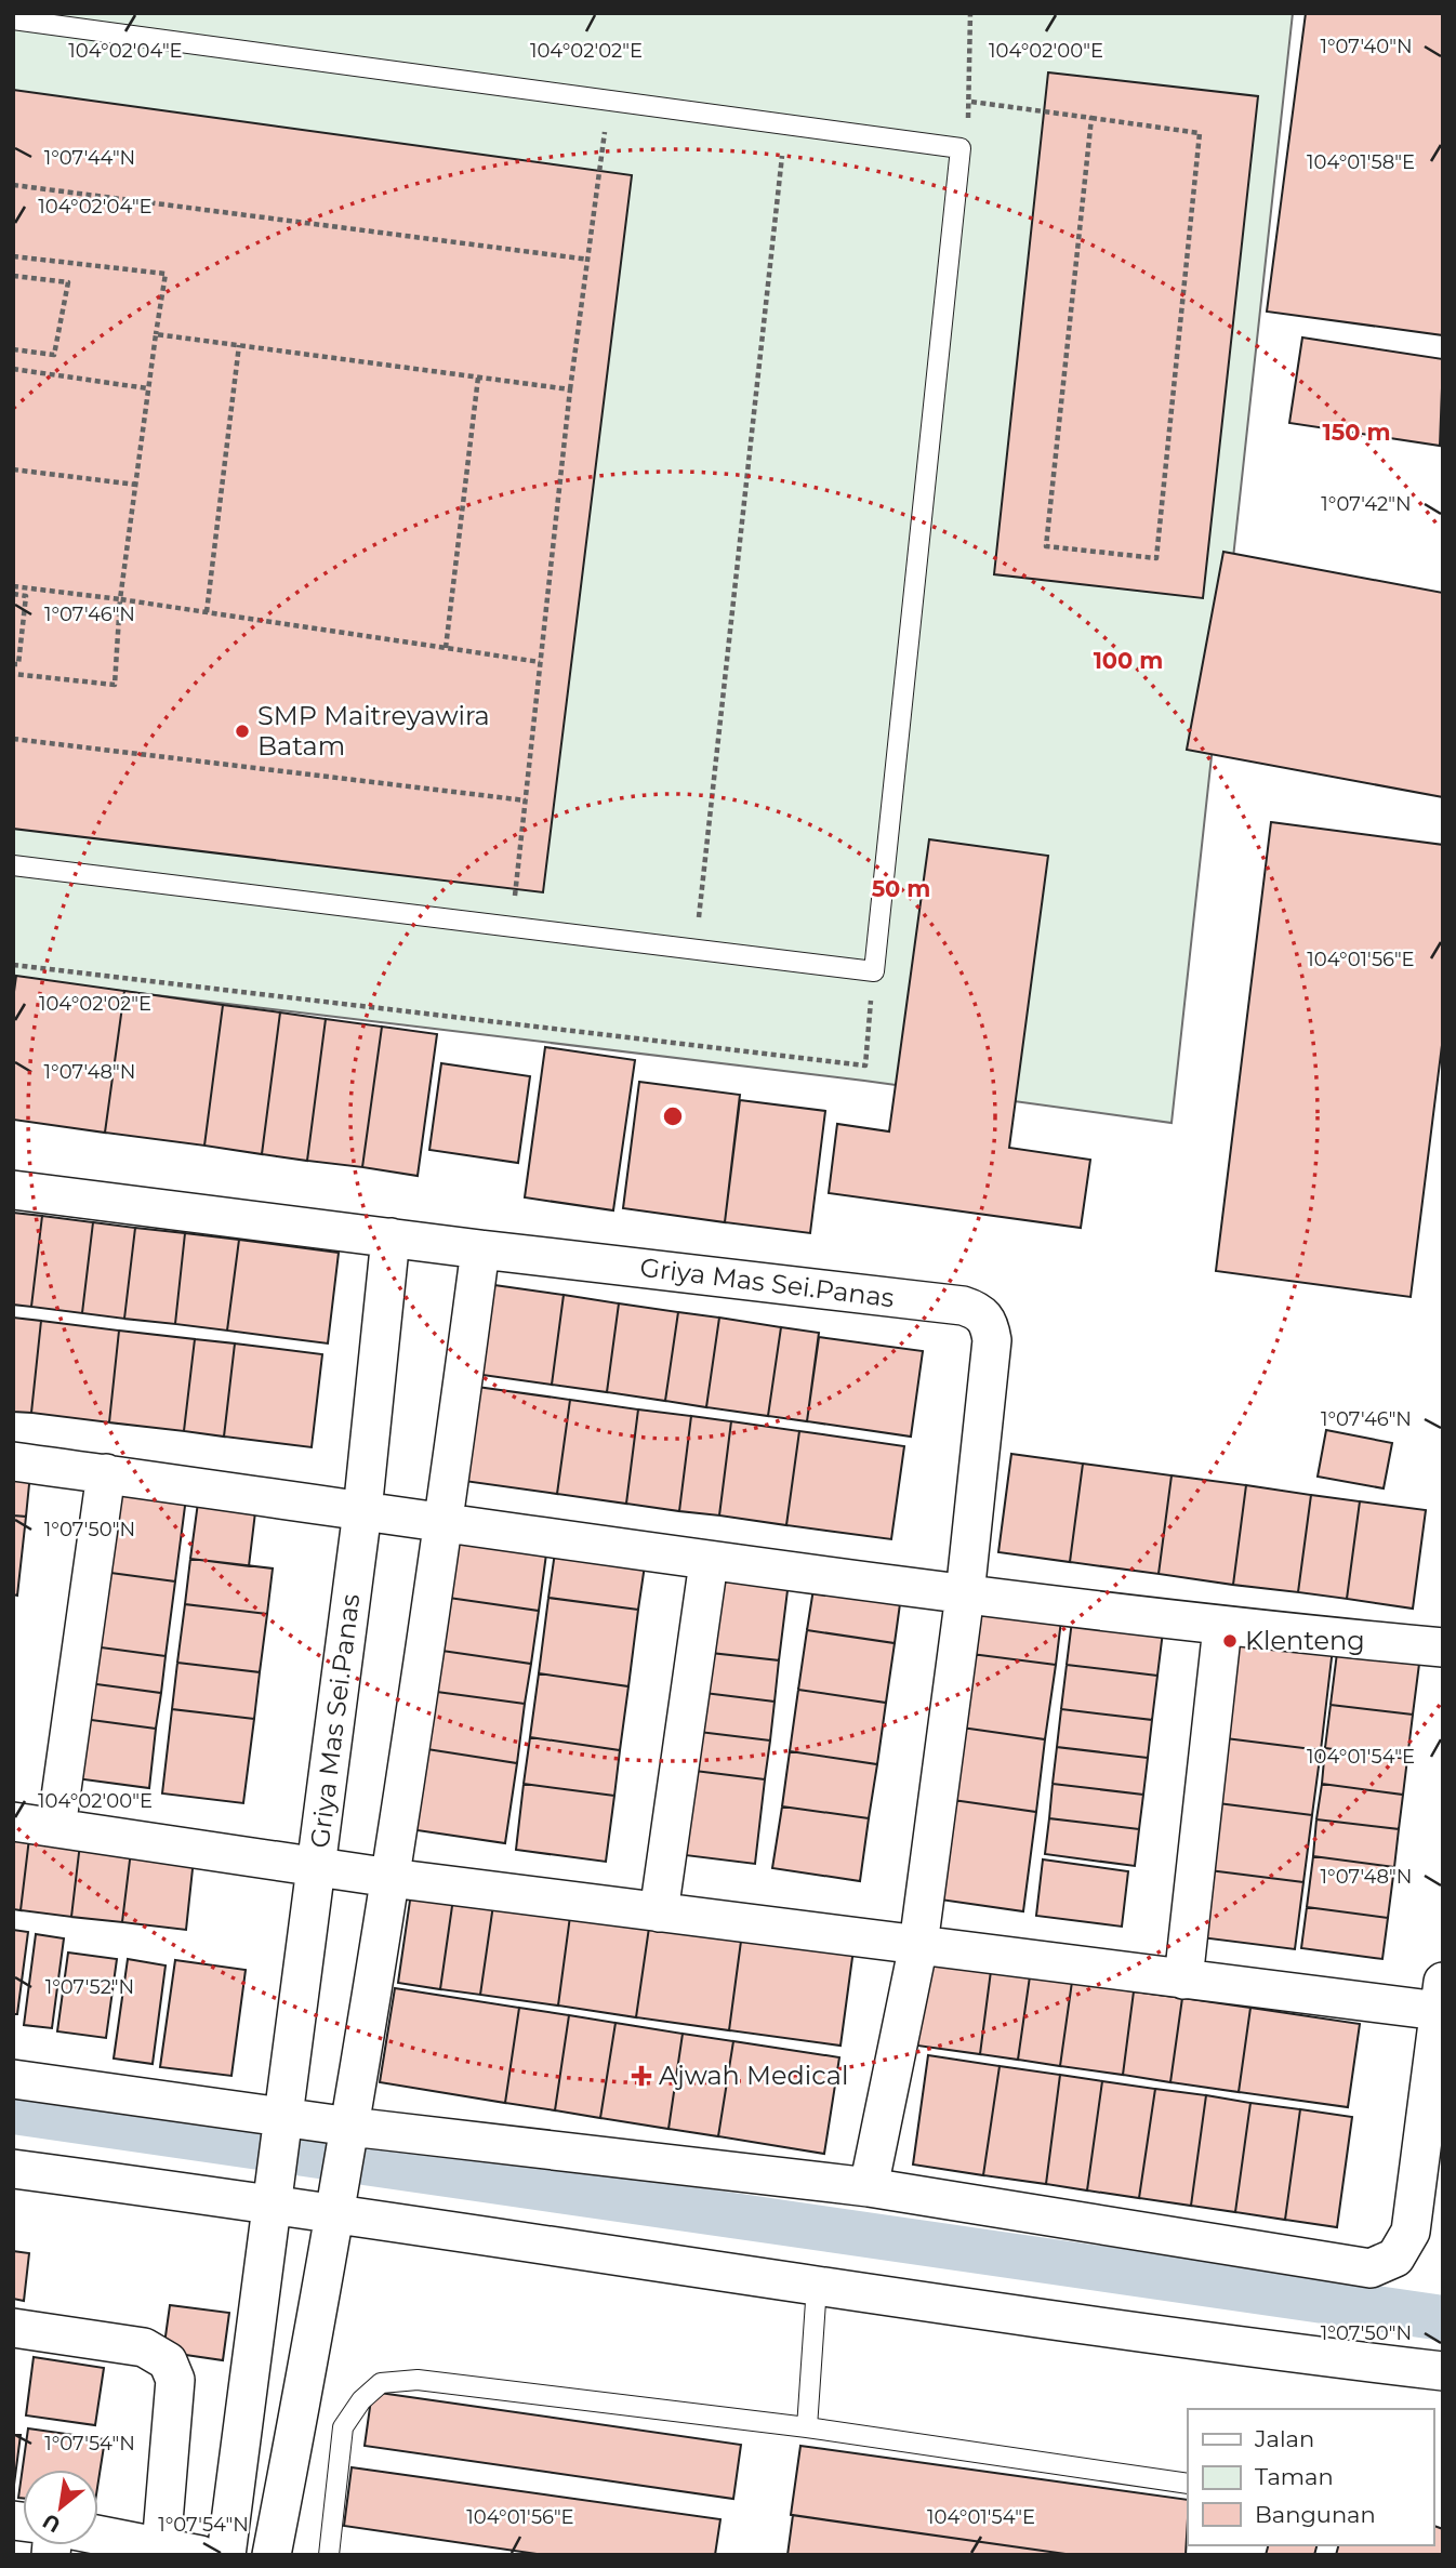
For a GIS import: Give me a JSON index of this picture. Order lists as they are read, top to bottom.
{
  "streets": {
    "street": ["Griya Mas Sei.Panas"]
  },
  "places": {
    "other": ["SMP Maitreyawira Batam", "Klenteng"],
    "health": ["Ajwah Medical"]
  },
  "legend": ["Jalan", "Taman", "Bangunan"],
  "north": "bottom left",
  "coordinates": [
    "1°07'40\"N",
    "104°02'04\"E",
    "104°02'00\"E",
    "104°02'02\"E",
    "1°07'44\"N",
    "104°01'58\"E",
    "1°07'42\"N",
    "1°07'46\"N",
    "104°01'56\"E",
    "1°07'48\"N",
    "1°07'50\"N",
    "104°01'54\"E",
    "1°07'52\"N",
    "1°07'54\"N"
  ],
  "rings": ["150 m", "100 m", "50 m"]
}
